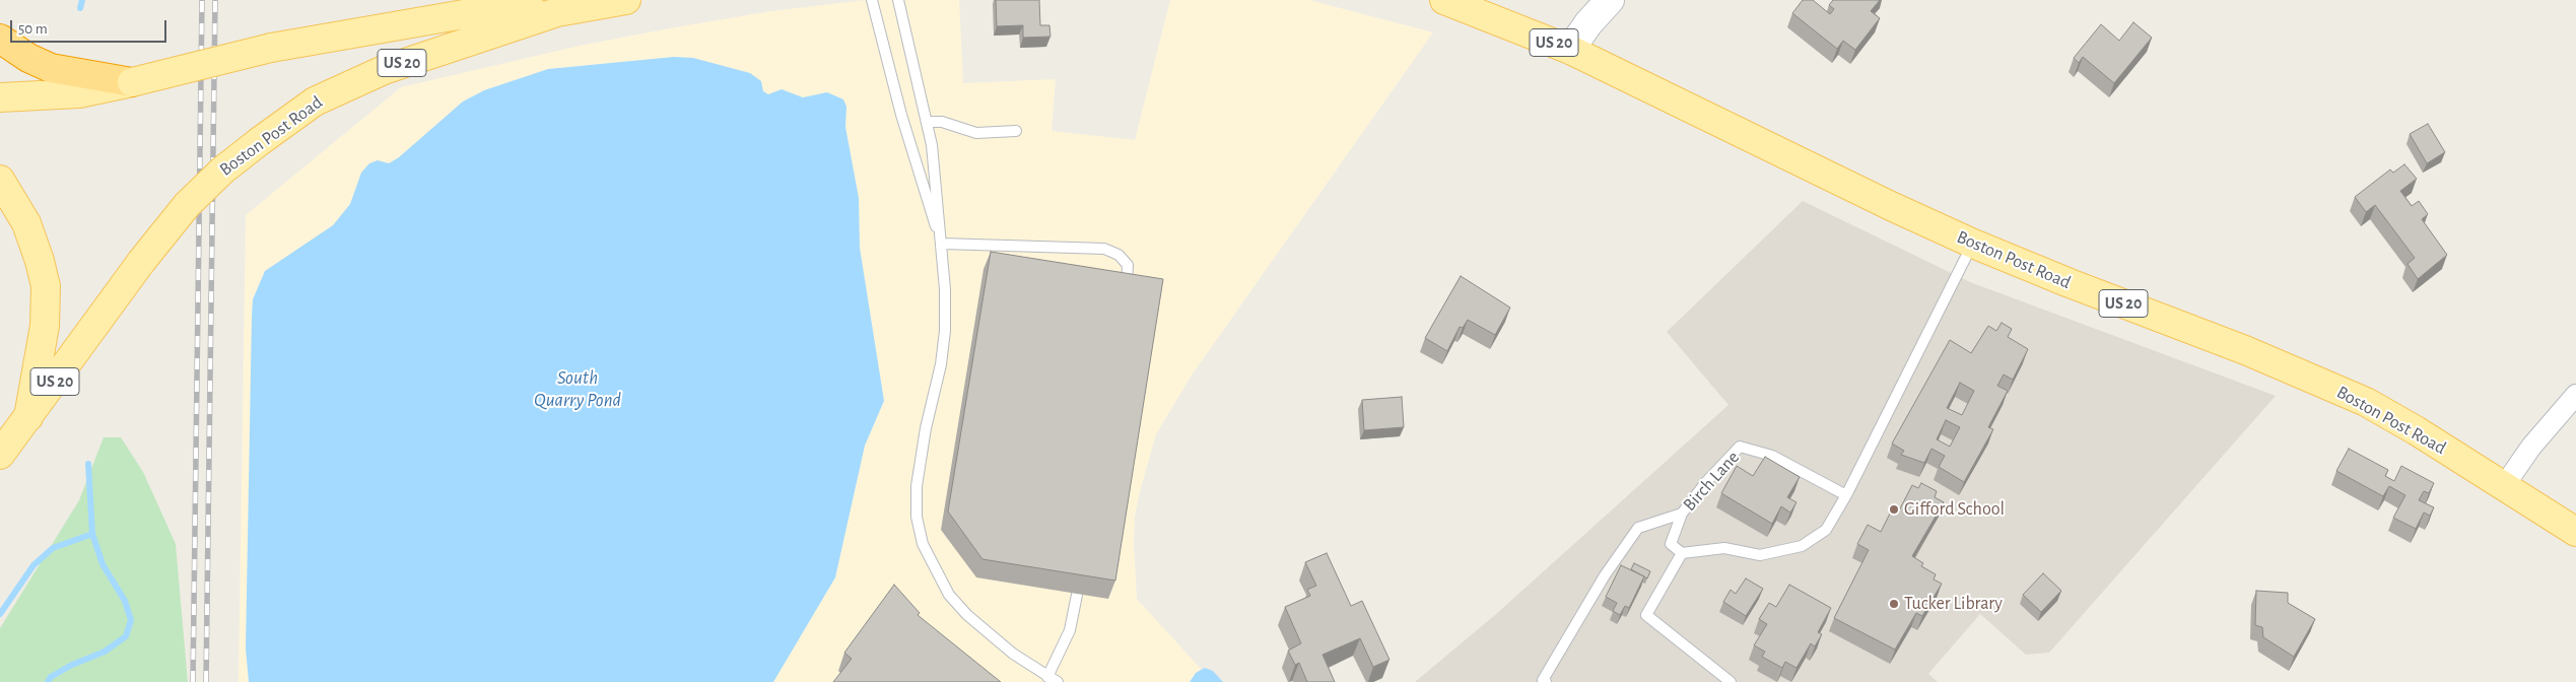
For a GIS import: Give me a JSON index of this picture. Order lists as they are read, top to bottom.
{
  "streets": {
    "main road": ["US 20", "Boston Post Road"],
    "lane": ["Birch Lane"]
  },
  "crossings": [
    ["US 20", "Boston Post Road"]
  ],
  "water": ["South Quarry Pond"],
  "places": ["Gifford School", "Tucker Library"],
  "scale_bar": "50 m"
}
